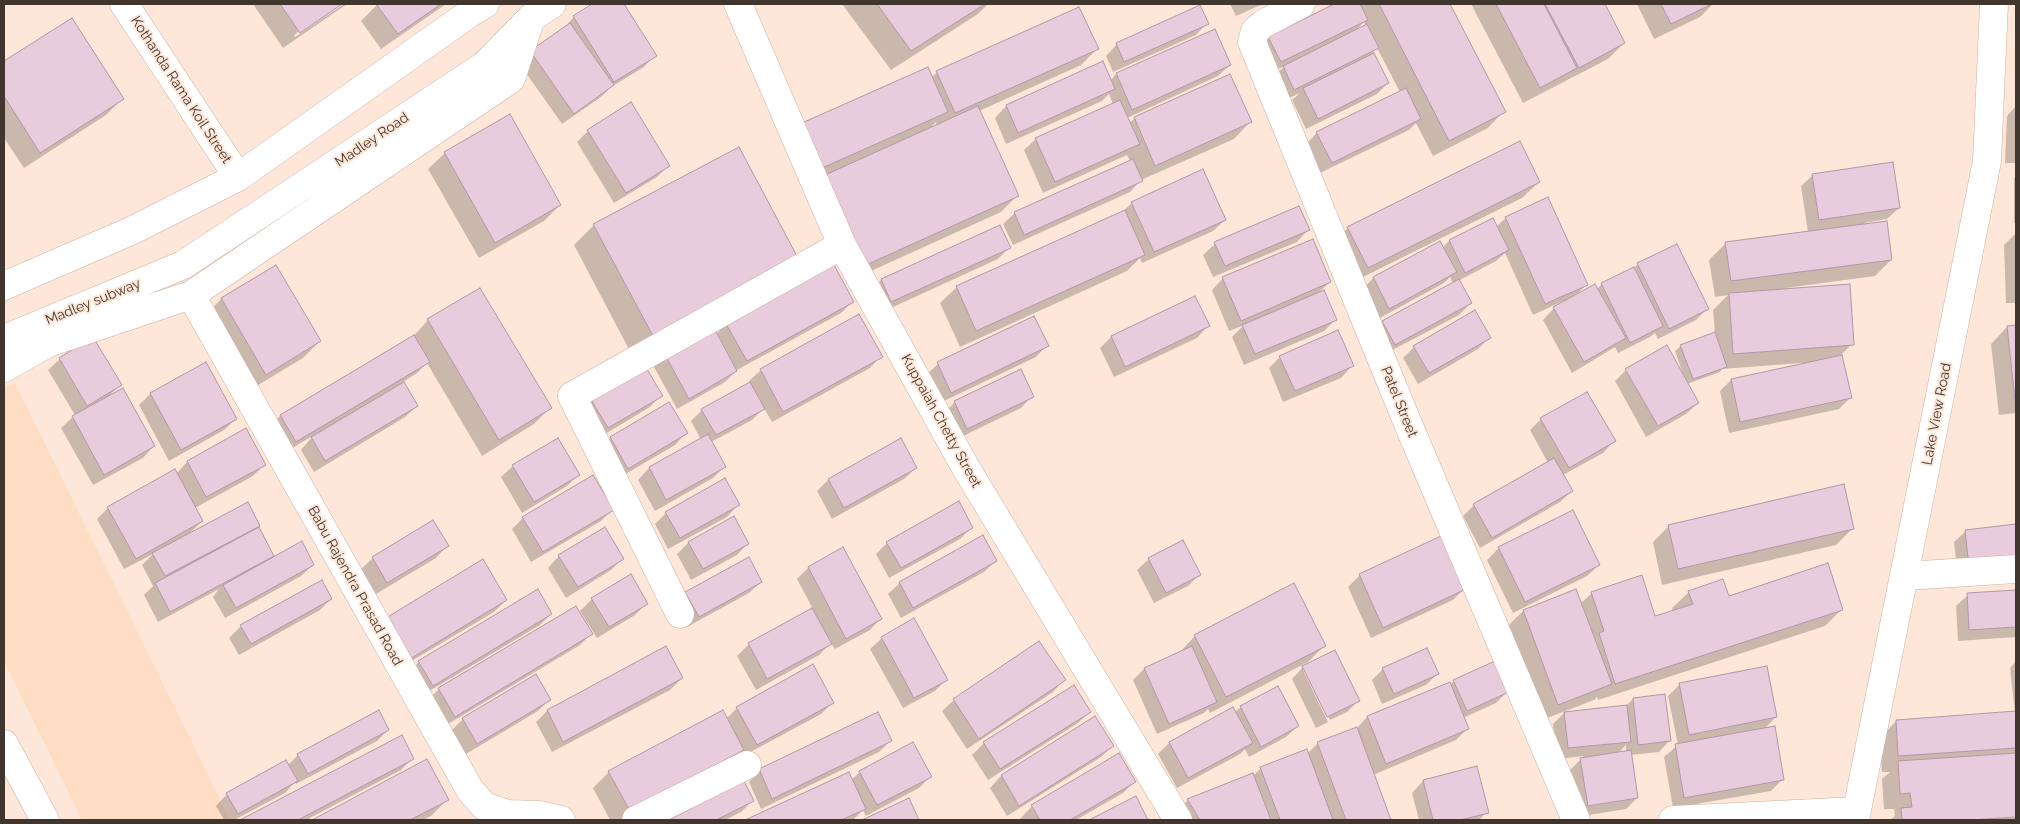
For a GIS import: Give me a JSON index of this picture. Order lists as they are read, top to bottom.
{
  "streets": {
    "street": [
      "Kothanda Rama Koil Street",
      "Madley Road",
      "Madley subway",
      "Patel Street",
      "Lake View Road",
      "Kuppaiah Chetty Street",
      "Babu Rajendra Prasad Road"
    ]
  },
  "crossings": [
    ["Madley Road", "Madley subway"]
  ]
}
